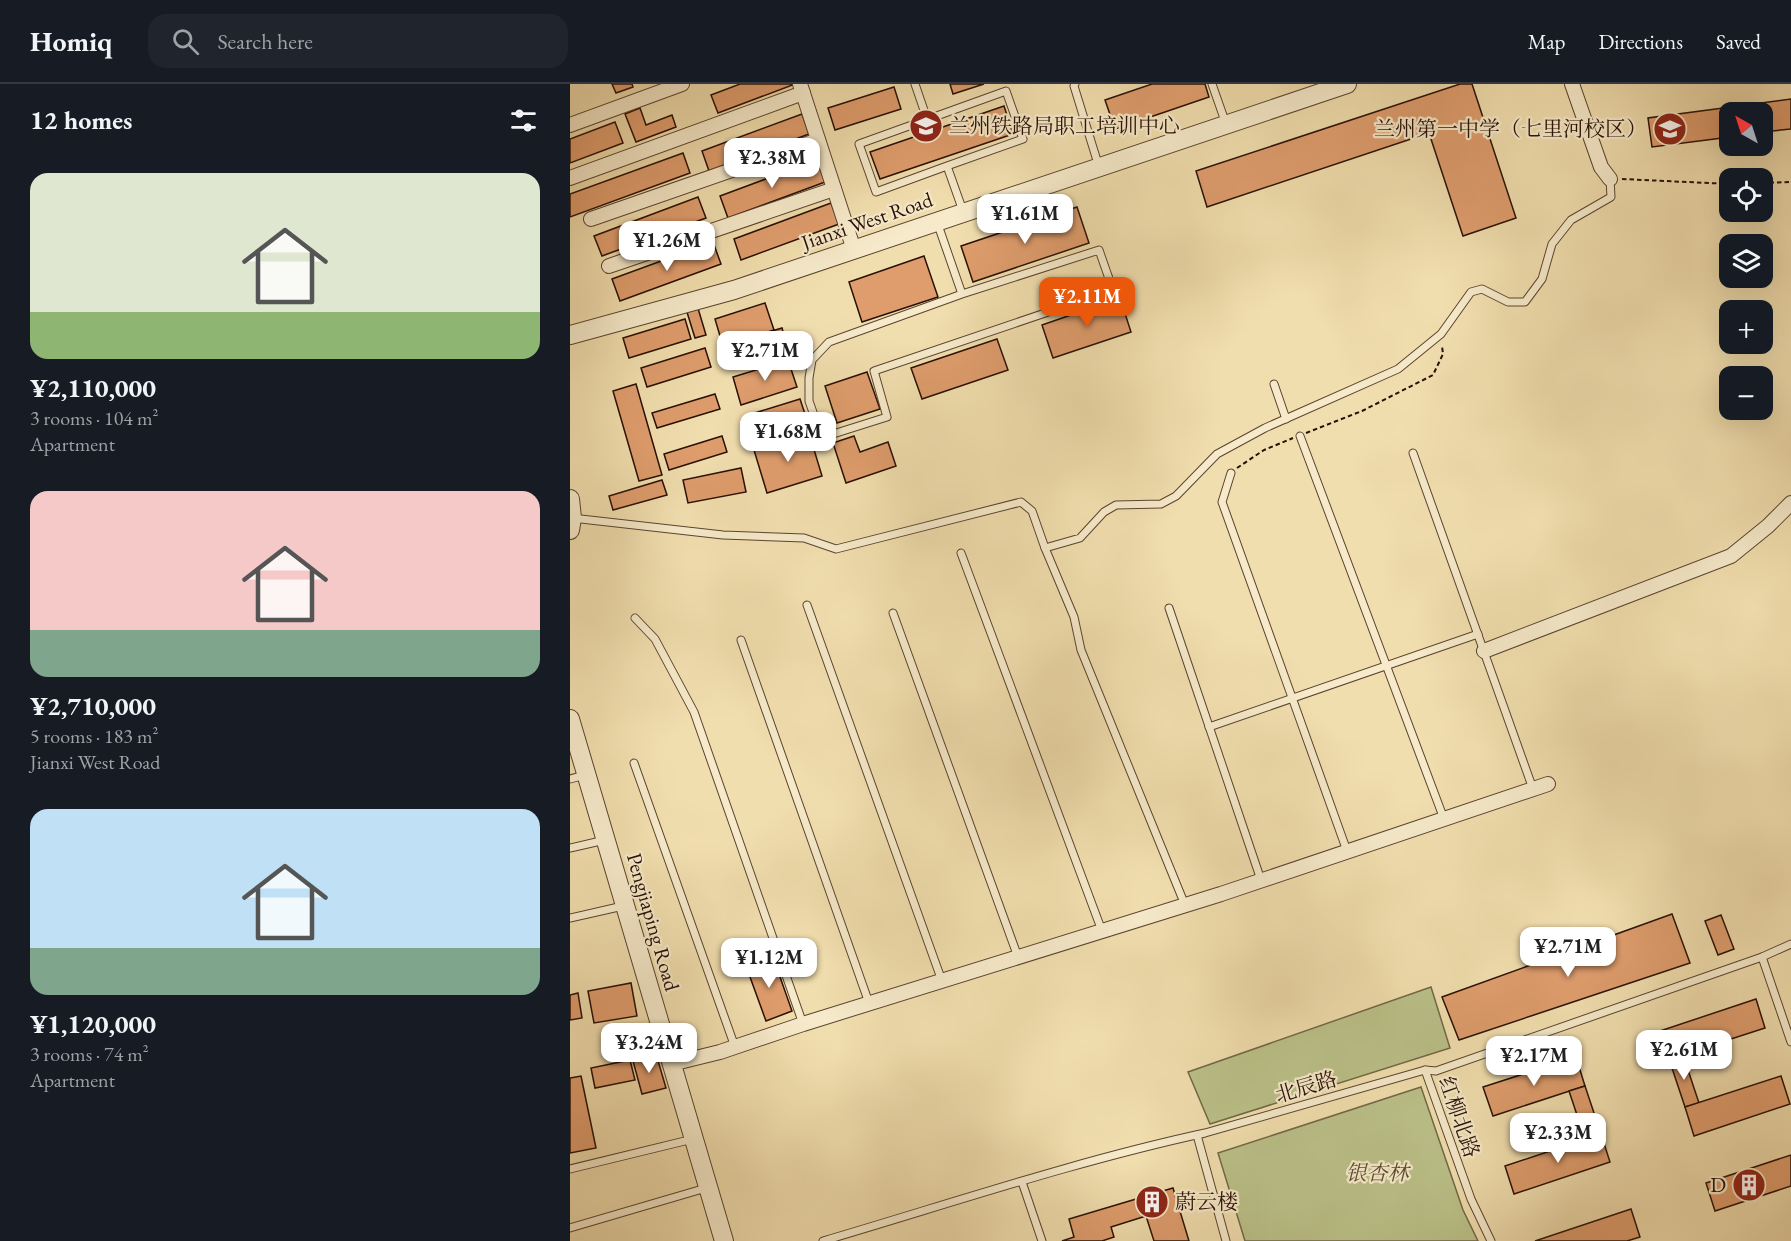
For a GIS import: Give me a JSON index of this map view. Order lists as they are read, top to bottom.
{
  "streets": {
    "street": ["Jianxi West Road", "Pengjiaping Road"],
    "lane": ["北辰路", "红柳北路"]
  },
  "crossings": [
    ["北辰路", "红柳北路"]
  ],
  "parks": ["银杏林"],
  "places": {
    "school or university": ["兰州铁路局职工培训中心", "兰州第一中学（七里河校区）"],
    "building": ["D", "蔚云楼"]
  },
  "north": "top left",
  "page": {
    "header": "Homiq",
    "search": "Search here",
    "nav": ["Map", "Directions", "Saved"],
    "heading": "12 homes",
    "map_buttons": ["+", "−"],
    "price": [
      "¥2.38M",
      "¥1.61M",
      "¥1.26M",
      "¥2.11M",
      "¥2.71M",
      "¥1.68M",
      "¥2.71M",
      "¥1.12M",
      "¥3.24M",
      "¥2.61M",
      "¥2.17M",
      "¥2.33M"
    ],
    "list": [
      {
        "name": "¥2,110,000",
        "note": "3 rooms · 104 m² · Apartment"
      },
      {
        "name": "¥2,710,000",
        "note": "5 rooms · 183 m² · Jianxi West Road"
      },
      {
        "name": "¥1,120,000",
        "note": "3 rooms · 74 m² · Apartment"
      }
    ]
  }
}
